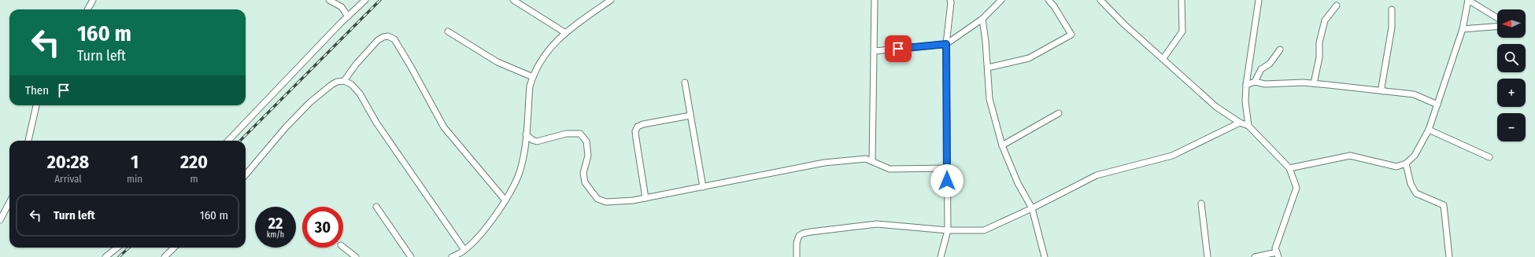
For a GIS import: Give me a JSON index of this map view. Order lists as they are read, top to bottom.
{
  "north": "left",
  "page": {
    "map_buttons": ["+", "−"],
    "turn": ["160 m", "Turn left"],
    "then": "Then",
    "eta": [
      "20:28",
      "Arrival",
      "1",
      "min",
      "220",
      "m"
    ],
    "list": [
      {
        "name": "Turn left",
        "value": "160 m"
      }
    ],
    "speed": "22 km/h",
    "limit": "30"
  }
}
